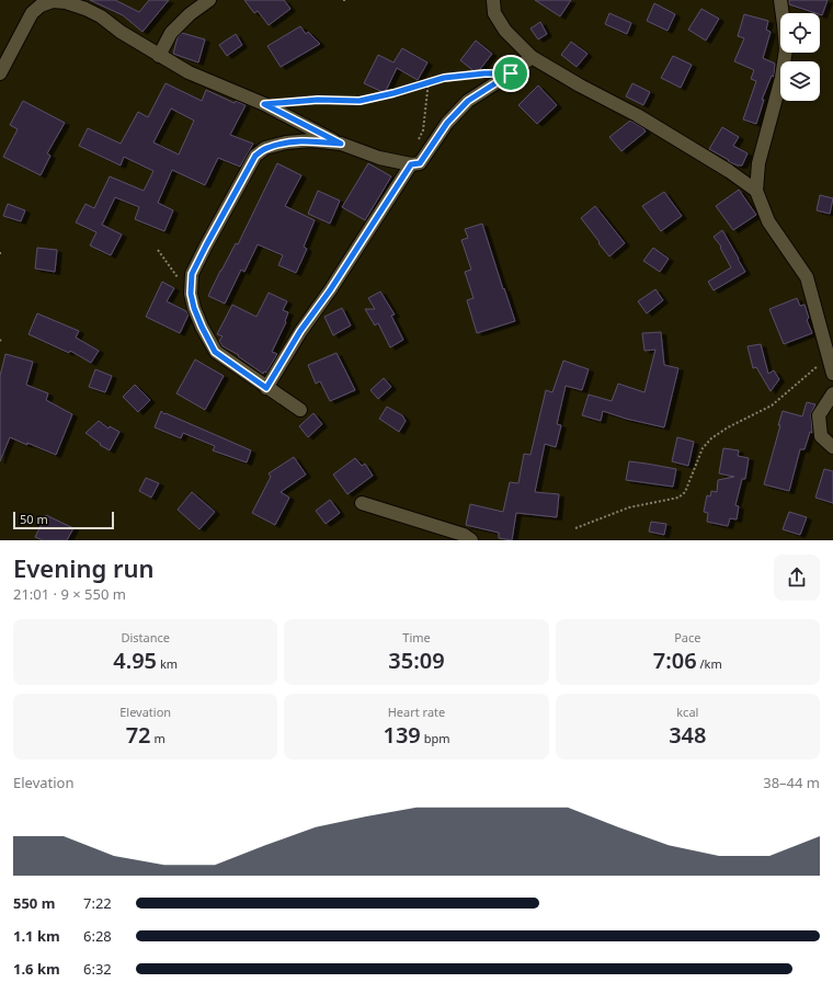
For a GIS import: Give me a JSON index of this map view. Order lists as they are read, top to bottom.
{
  "scale_bar": "50 m",
  "page": {
    "scale": "50 m",
    "heading": ["Evening run", "21:01 · 9 × 550 m"],
    "stats": [
      ["Distance", "4.95 km"],
      ["Time", "35:09"],
      ["Pace", "7:06 /km"],
      ["Elevation", "72 m"],
      ["Heart rate", "139 bpm"],
      ["kcal", "348"]
    ],
    "chart": ["Elevation", "38–44 m"],
    "list": [
      {
        "name": "550 m",
        "note": "7:22"
      },
      {
        "name": "1.1 km",
        "note": "6:28"
      },
      {
        "name": "1.6 km",
        "note": "6:32"
      }
    ]
  }
}
